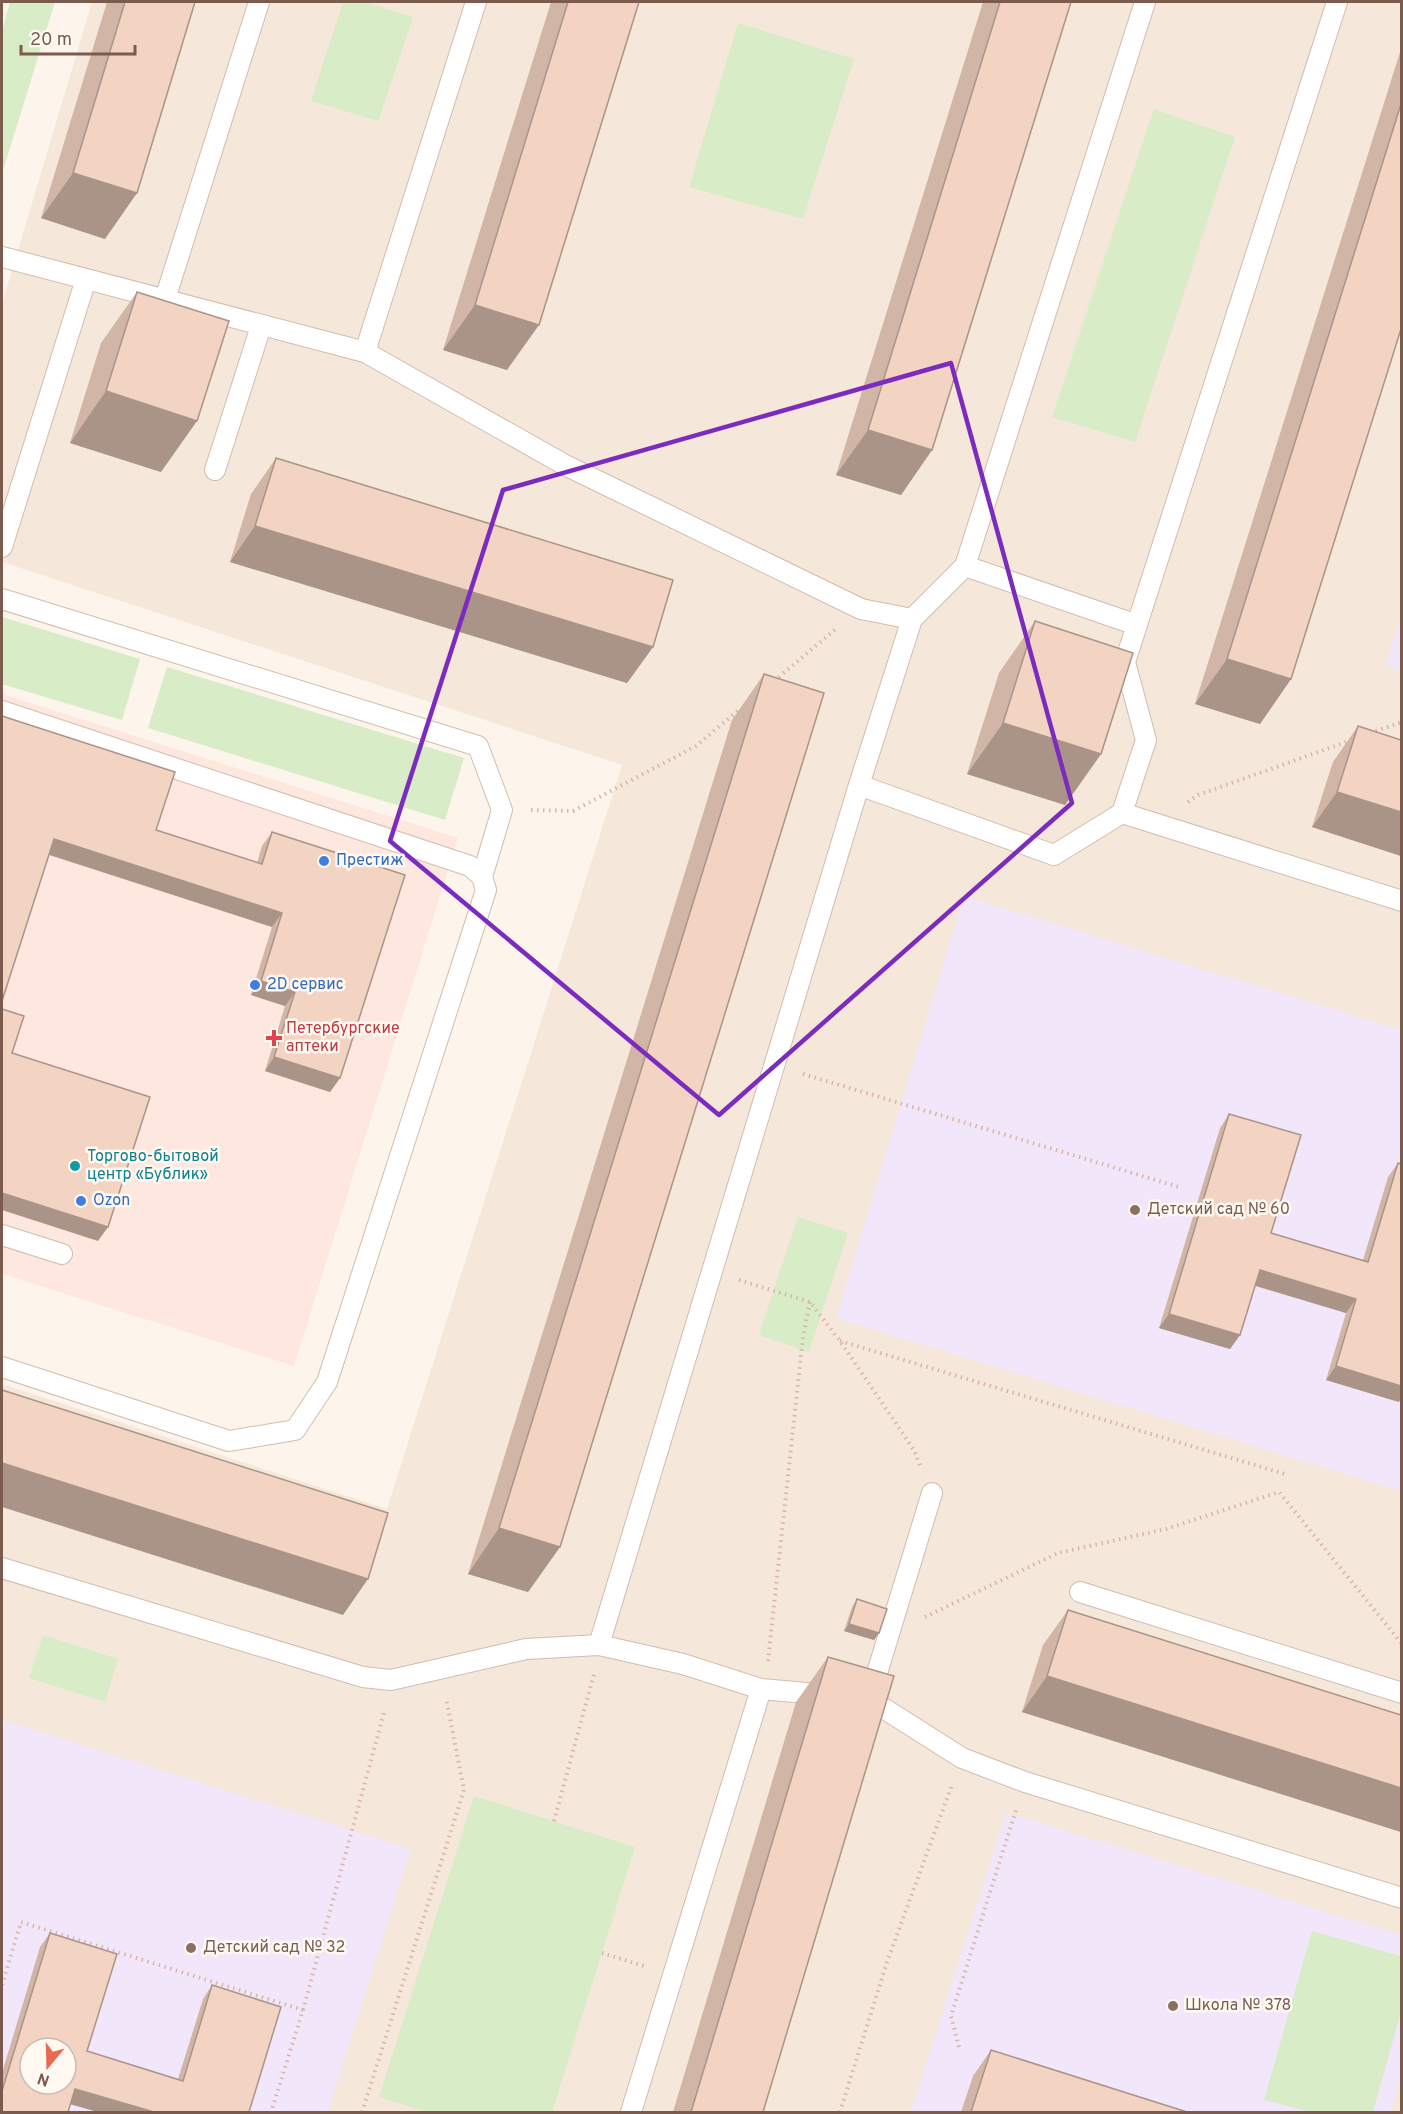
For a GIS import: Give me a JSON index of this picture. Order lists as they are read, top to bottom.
{
  "places": {
    "other": [
      "Престиж",
      "2D сервис",
      "Торгово-бытовой центр «Бублик»",
      "Ozon",
      "Детский сад № 60",
      "Детский сад № 32",
      "Школа № 378"
    ],
    "health": ["Петербургские аптеки"]
  },
  "scale_bar": "20 m",
  "north": "bottom"
}
